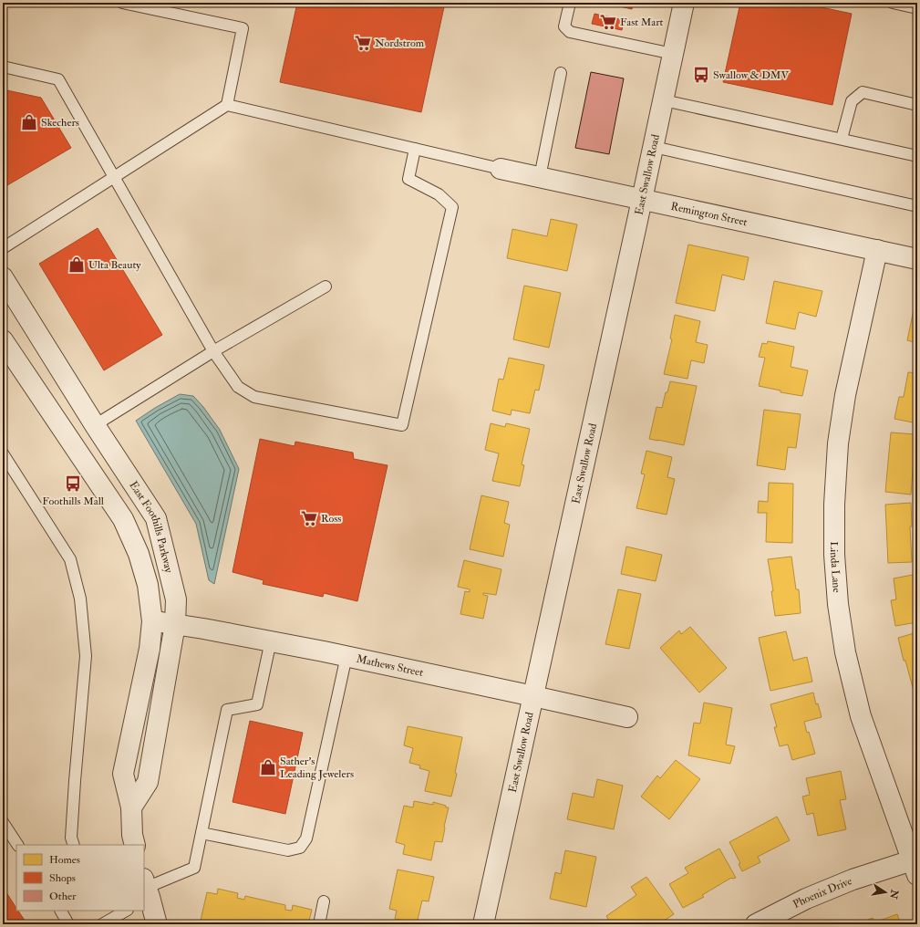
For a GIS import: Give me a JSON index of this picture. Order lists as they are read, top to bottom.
{
  "streets": {
    "street": [
      "East Swallow Road",
      "Remington Street",
      "East Foothills Parkway",
      "Linda Lane",
      "Mathews Street",
      "Phoenix Drive"
    ]
  },
  "crossings": [
    ["East Swallow Road", "Remington Street"],
    ["East Swallow Road", "Mathews Street"],
    ["Remington Street", "Linda Lane"],
    ["East Foothills Parkway", "Mathews Street"],
    ["Linda Lane", "Phoenix Drive"]
  ],
  "places": {
    "supermarket": ["Fast Mart", "Nordstrom", "Ross"],
    "bus stop": ["Swallow & DMV", "Foothills Mall"],
    "shop": ["Skechers", "Ulta Beauty", "Sather's Leading Jewelers"]
  },
  "legend": ["Homes", "Shops", "Other"],
  "north": "right"
}
